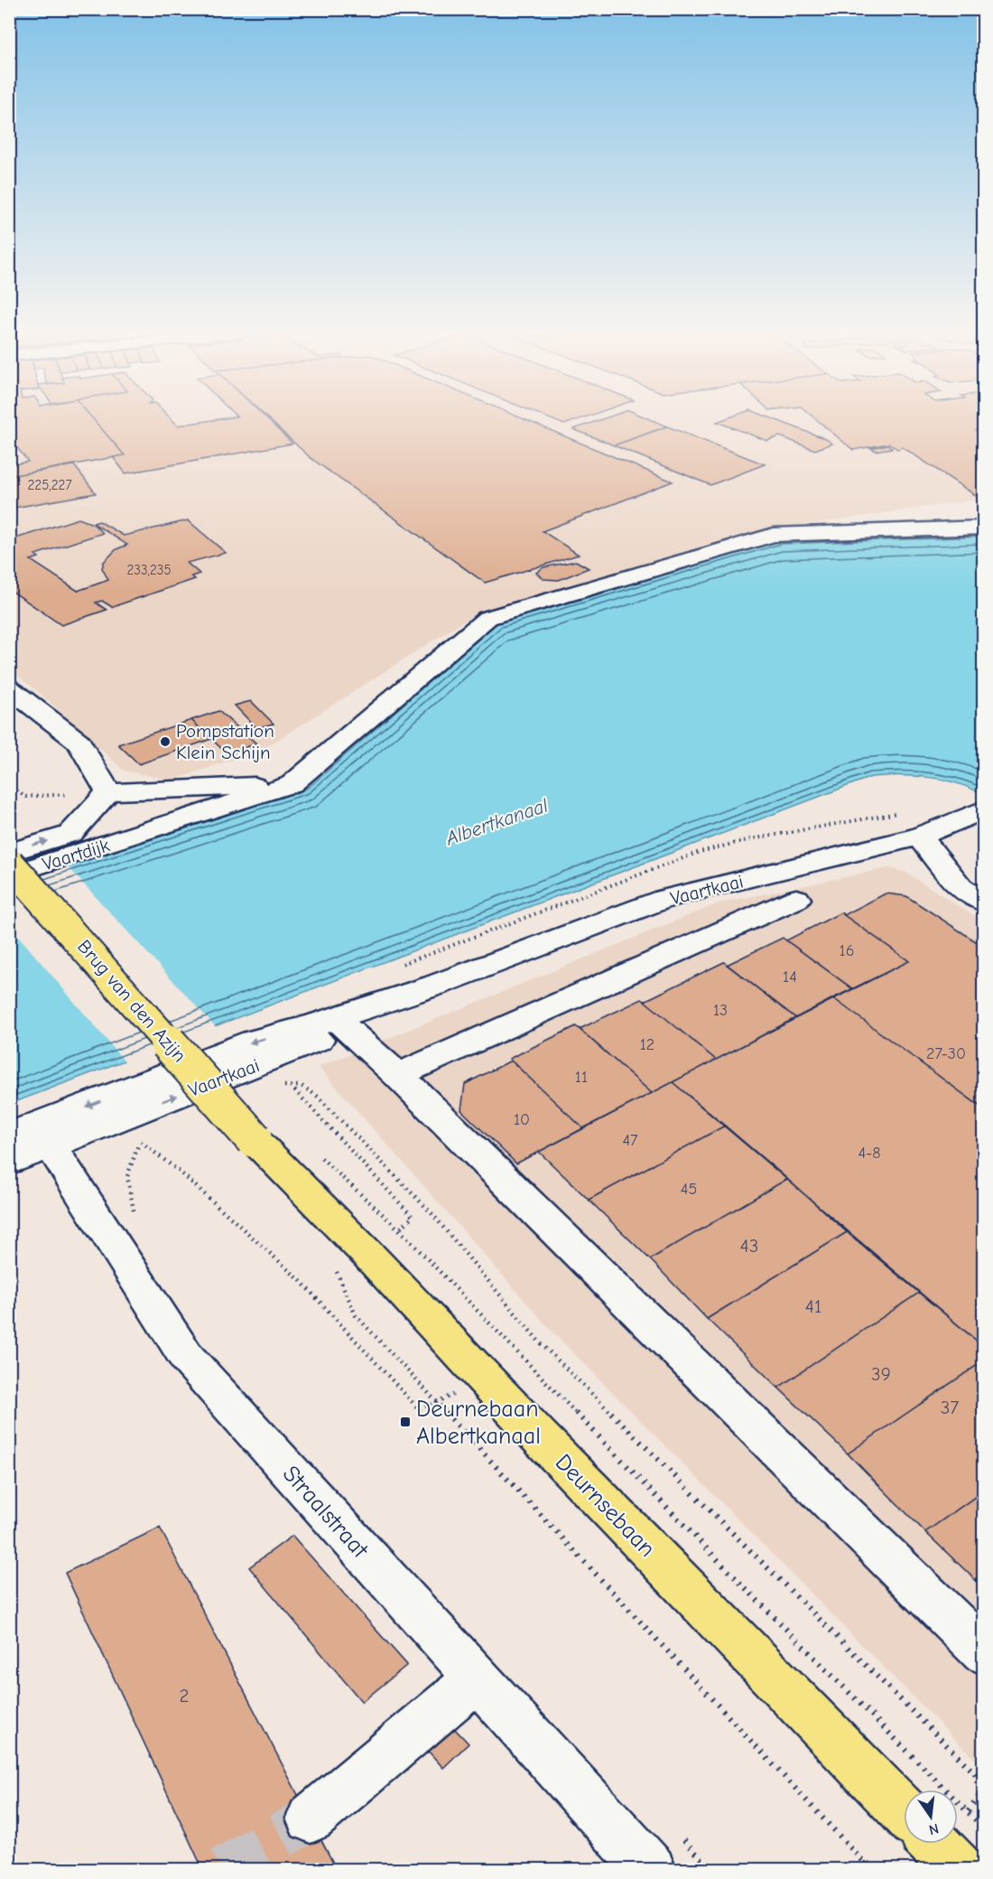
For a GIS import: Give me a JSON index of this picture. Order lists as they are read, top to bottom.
{
  "streets": {
    "main road": ["Brug van den Azijn", "Deurnsebaan"],
    "street": ["Vaartdijk", "Vaartkaai", "Straalstraat"]
  },
  "crossings": [
    ["Vaartkaai", "Straalstraat"],
    ["Brug van den Azijn", "Deurnsebaan"]
  ],
  "water": ["Albertkanaal"],
  "places": {
    "other": ["Pompstation Klein Schijn"],
    "transit": ["Deurnebaan Albertkanaal"]
  },
  "house_numbers": [
    "225,227",
    "233,235",
    "16",
    "14",
    "13",
    "12",
    "27-30",
    "11",
    "10",
    "47",
    "4-8",
    "45",
    "43",
    "41",
    "39",
    "37",
    "2"
  ],
  "north": "bottom"
}
